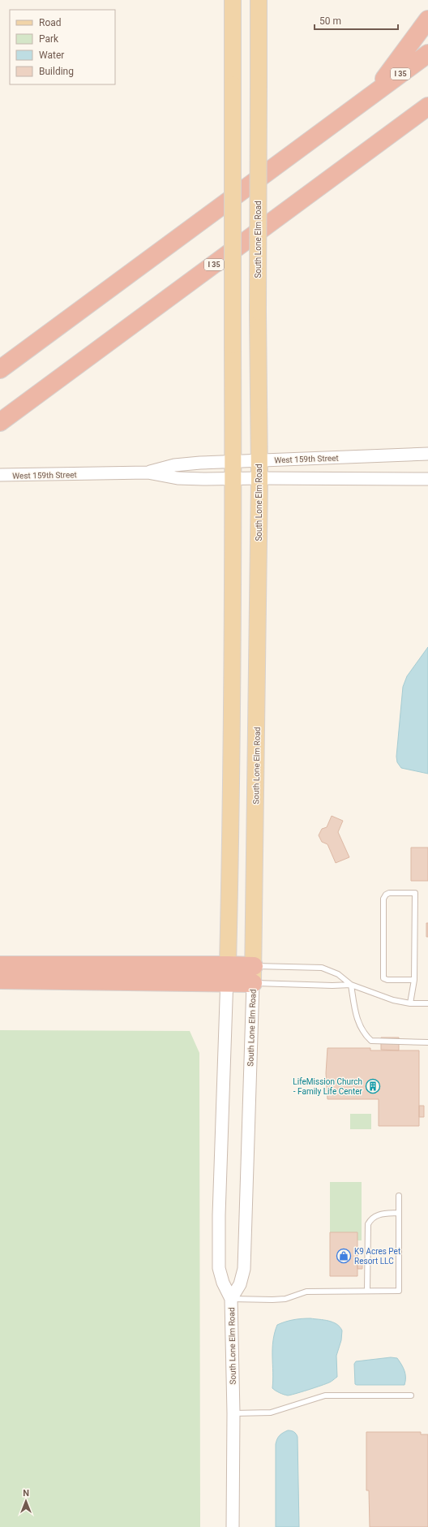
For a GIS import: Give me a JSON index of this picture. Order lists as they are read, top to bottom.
{
  "streets": {
    "highway": ["I 35"],
    "main road": ["South Lone Elm Road"],
    "street": ["West 159th Street"]
  },
  "crossings": [
    ["South Lone Elm Road", "West 159th Street"]
  ],
  "places": {
    "building": ["LifeMission Church - Family Life Center"],
    "shop": ["K9 Acres Pet Resort LLC"]
  },
  "legend": [
    "Road",
    "Park",
    "Water",
    "Building"
  ],
  "scale_bar": "50 m",
  "north": "top"
}
